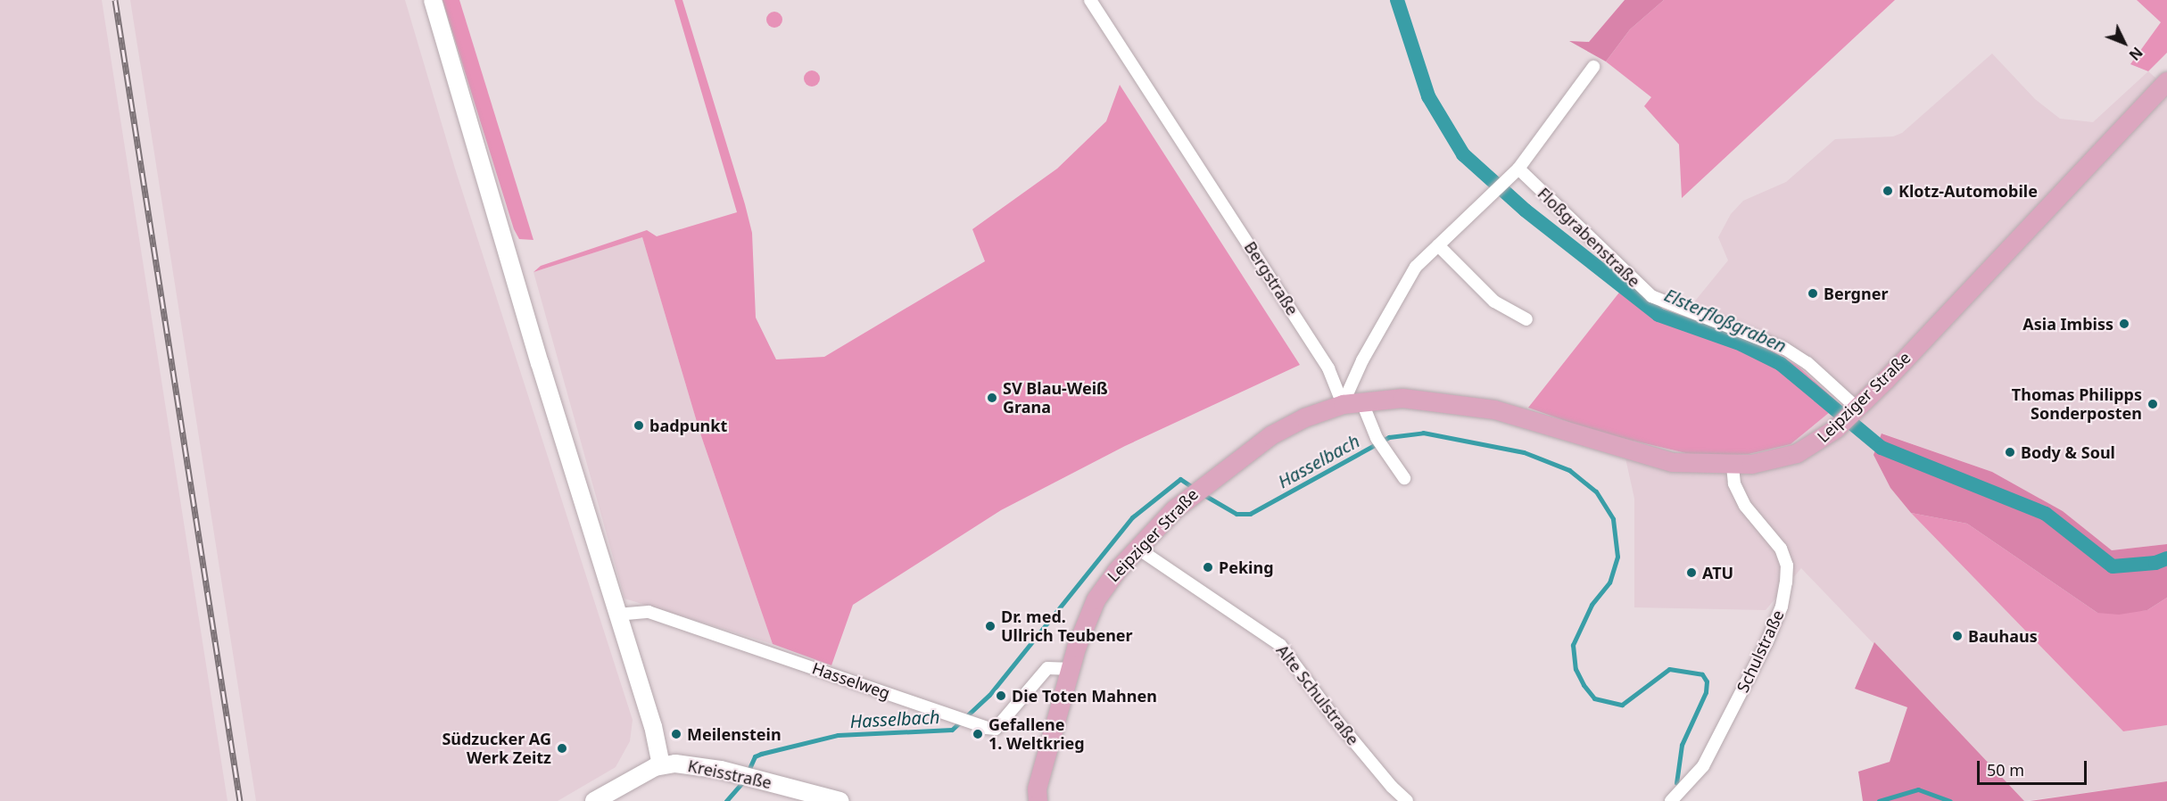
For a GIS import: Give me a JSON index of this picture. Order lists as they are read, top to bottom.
{
  "streets": {
    "main road": ["Leipziger Straße", "Kreisstraße"],
    "street": [
      "Floßgrabenstraße",
      "Bergstraße",
      "Schulstraße",
      "Hasselweg",
      "Alte Schulstraße"
    ]
  },
  "crossings": [
    ["Floßgrabenstraße", "Leipziger Straße"],
    ["Bergstraße", "Leipziger Straße"],
    ["Leipziger Straße", "Schulstraße"],
    ["Leipziger Straße", "Hasselweg"],
    ["Leipziger Straße", "Alte Schulstraße"]
  ],
  "water": ["Elsterfloßgraben", "Hasselbach"],
  "places": [
    "Klotz-Automobile",
    "Bergner",
    "Asia Imbiss",
    "SV Blau-Weiß Grana",
    "Thomas Philipps Sonderposten",
    "badpunkt",
    "Body & Soul",
    "Peking",
    "ATU",
    "Dr. med. Ullrich Teubener",
    "Bauhaus",
    "Die Toten Mahnen",
    "Meilenstein",
    "Gefallene 1. Weltkrieg",
    "Südzucker AG Werk Zeitz"
  ],
  "scale_bar": "50 m",
  "north": "bottom right"
}
